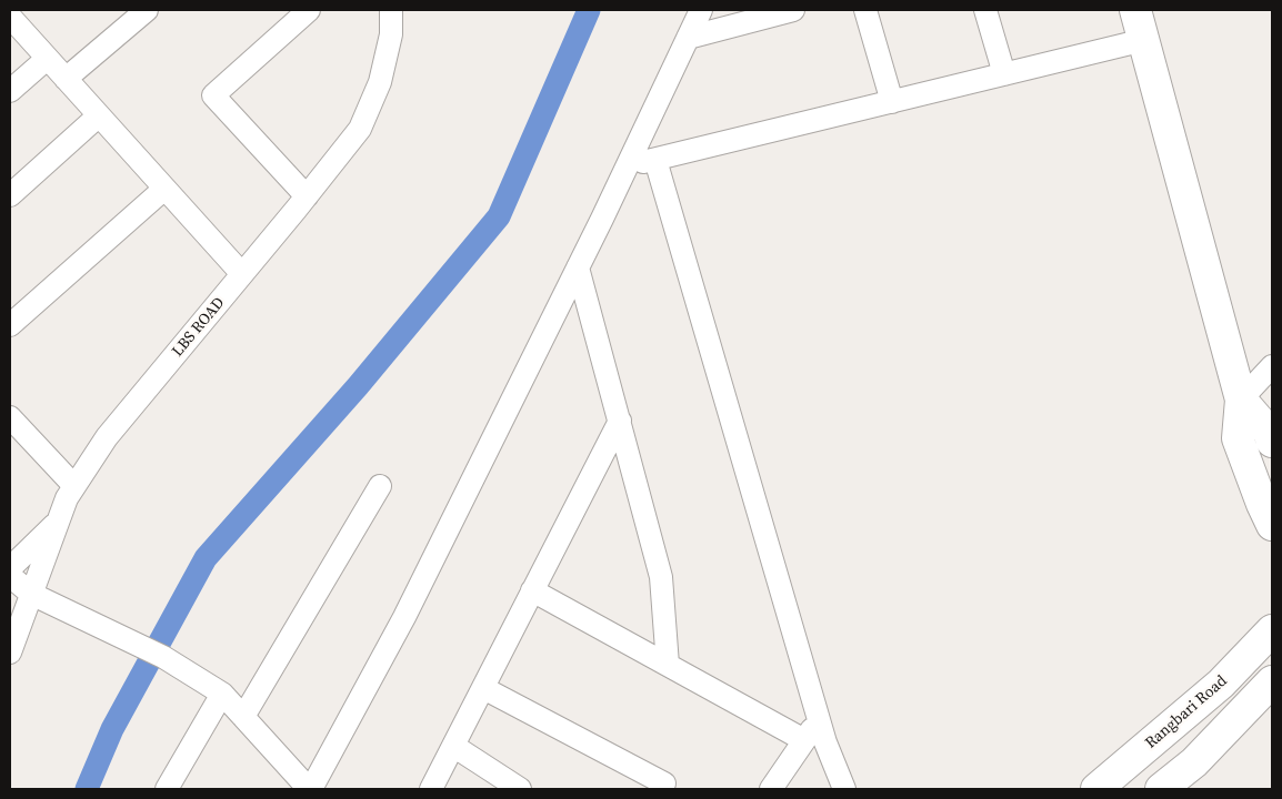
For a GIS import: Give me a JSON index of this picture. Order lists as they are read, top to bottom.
{
  "streets": {
    "street": ["LBS ROAD", "Rangbari Road"]
  }
}
